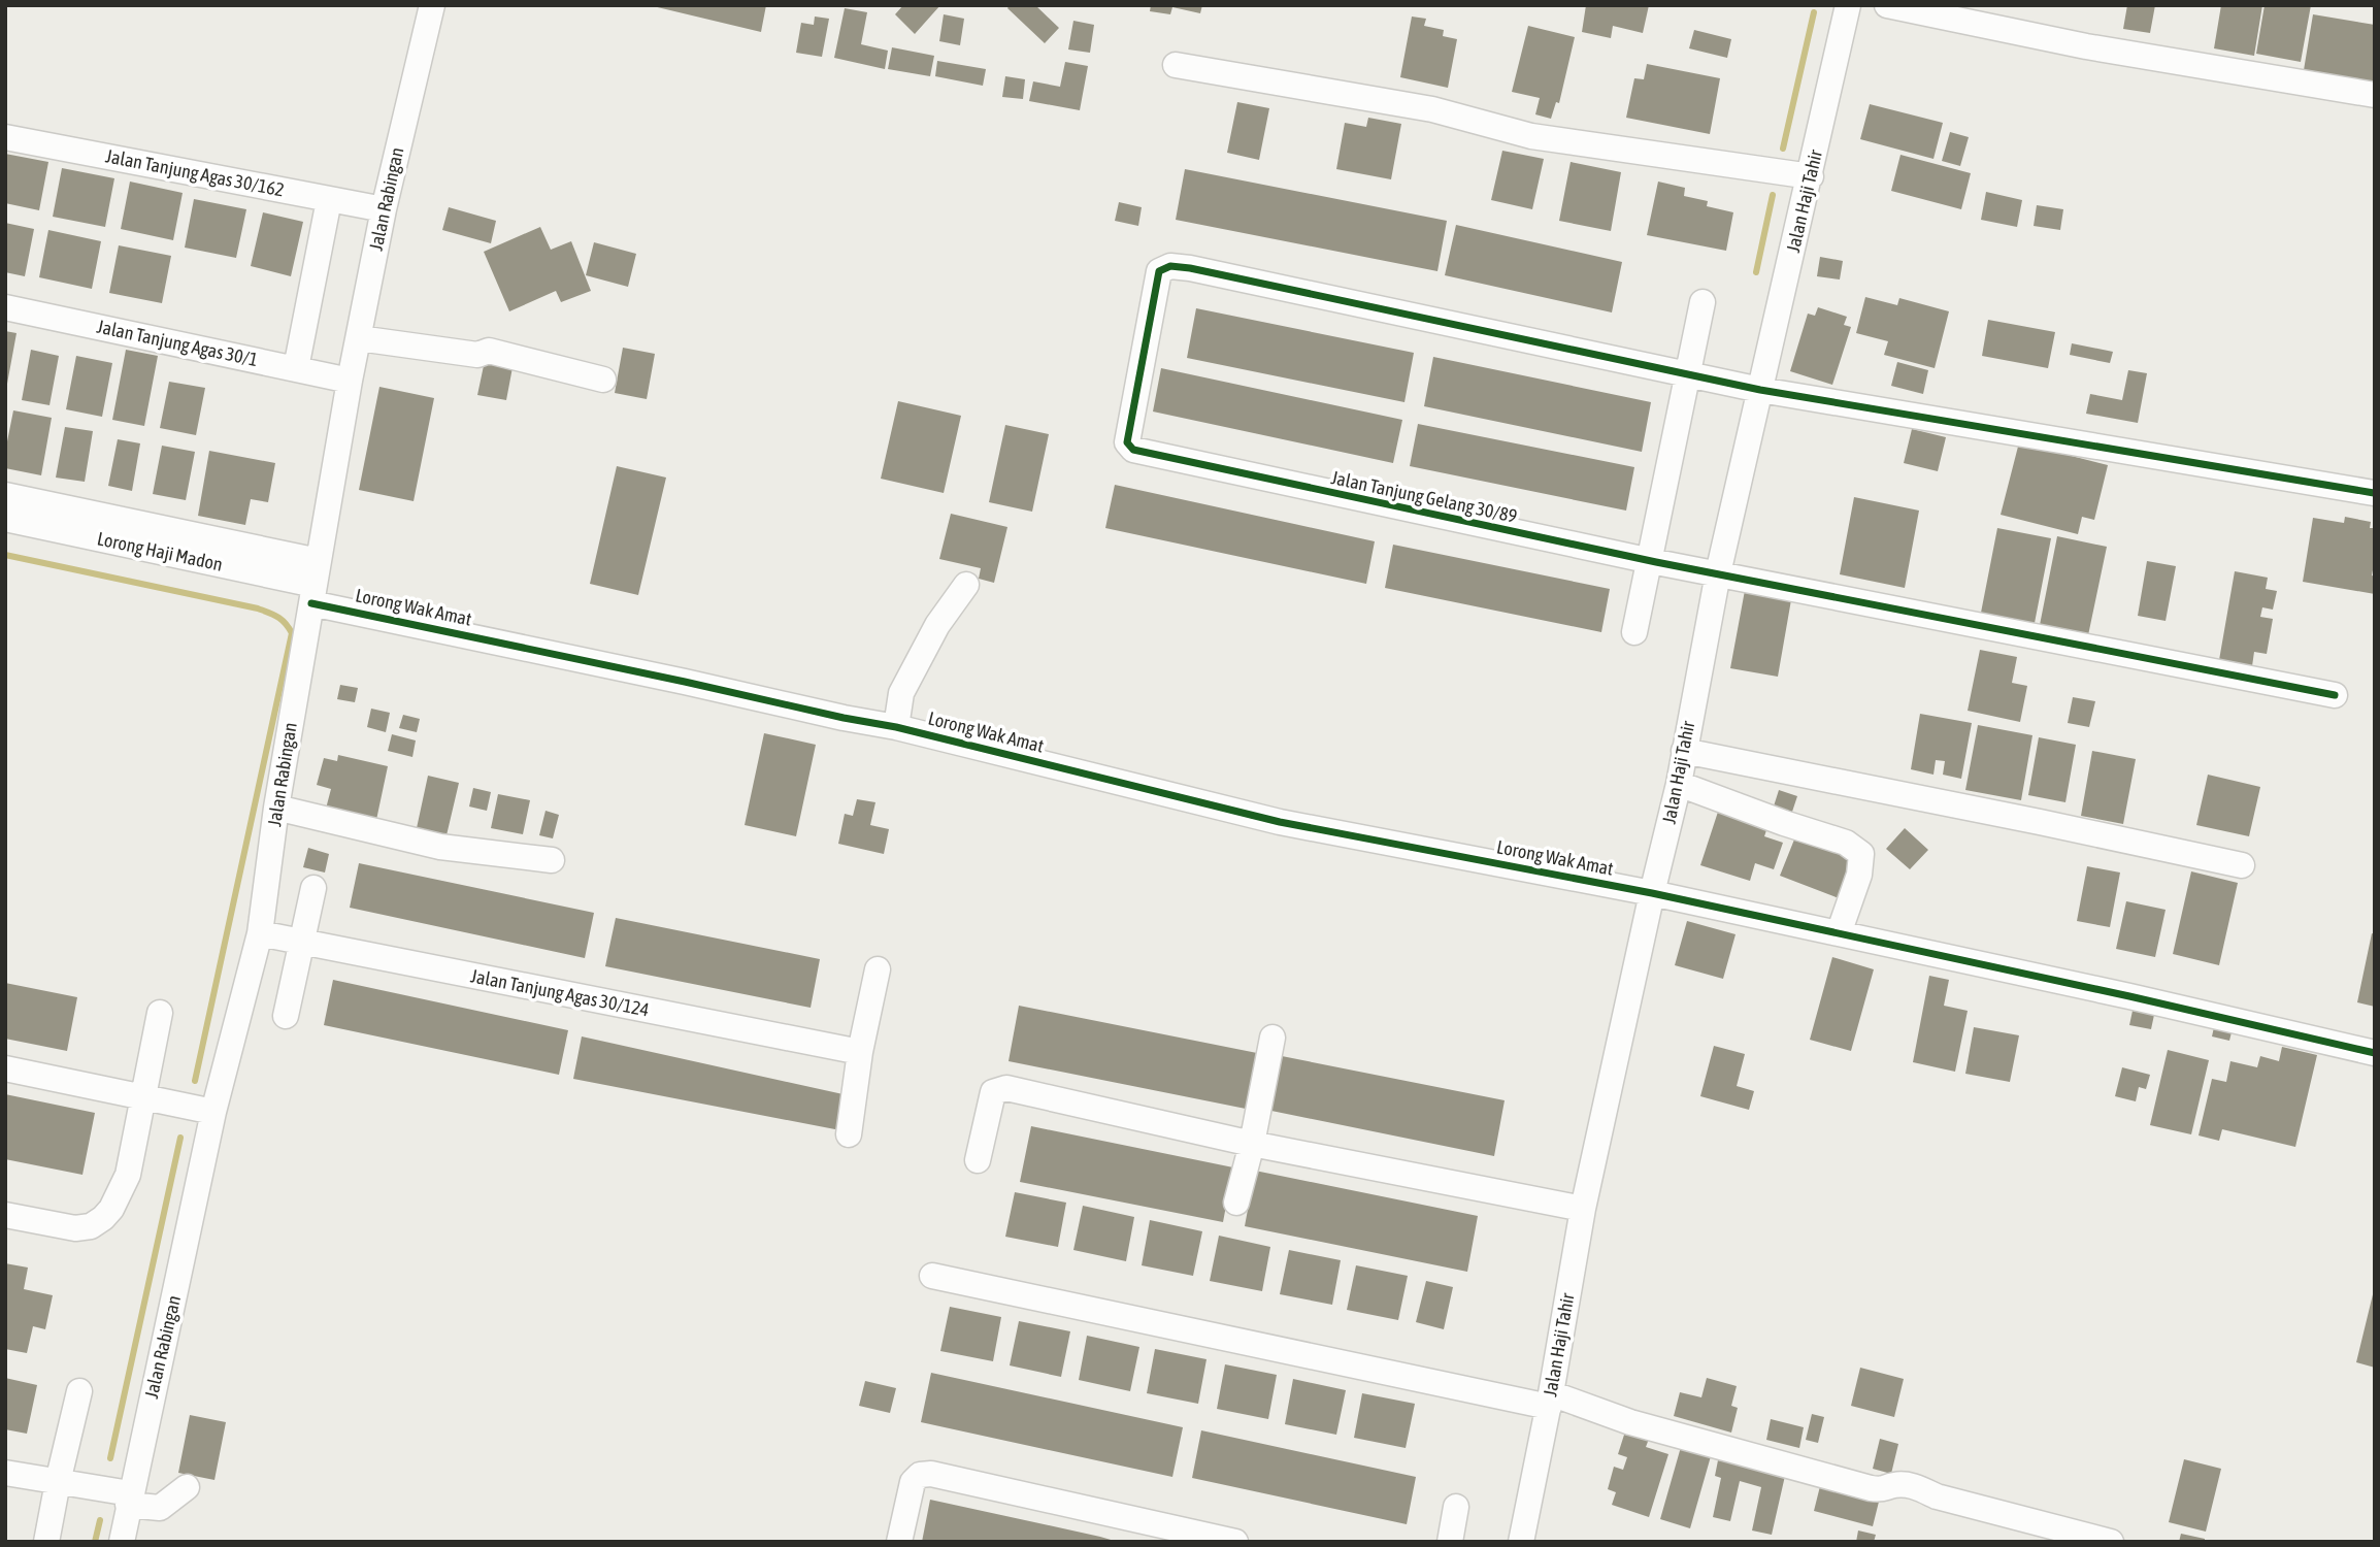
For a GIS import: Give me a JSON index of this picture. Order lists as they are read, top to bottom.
{
  "streets": {
    "street": [
      "Jalan Tanjung Agas 30/162",
      "Jalan Rabingan",
      "Jalan Haji Tahir",
      "Jalan Tanjung Agas 30/1",
      "Jalan Tanjung Gelang 30/89",
      "Lorong Haji Madon",
      "Lorong Wak Amat",
      "Jalan Tanjung Agas 30/124"
    ]
  },
  "crossings": [
    ["Jalan Tanjung Agas 30/162", "Jalan Rabingan"],
    ["Jalan Rabingan", "Jalan Tanjung Agas 30/1"],
    ["Jalan Rabingan", "Lorong Haji Madon"],
    ["Jalan Rabingan", "Lorong Wak Amat"],
    ["Jalan Rabingan", "Jalan Tanjung Agas 30/124"],
    ["Jalan Haji Tahir", "Jalan Tanjung Gelang 30/89"],
    ["Jalan Haji Tahir", "Lorong Wak Amat"],
    ["Lorong Haji Madon", "Lorong Wak Amat"]
  ]
}
